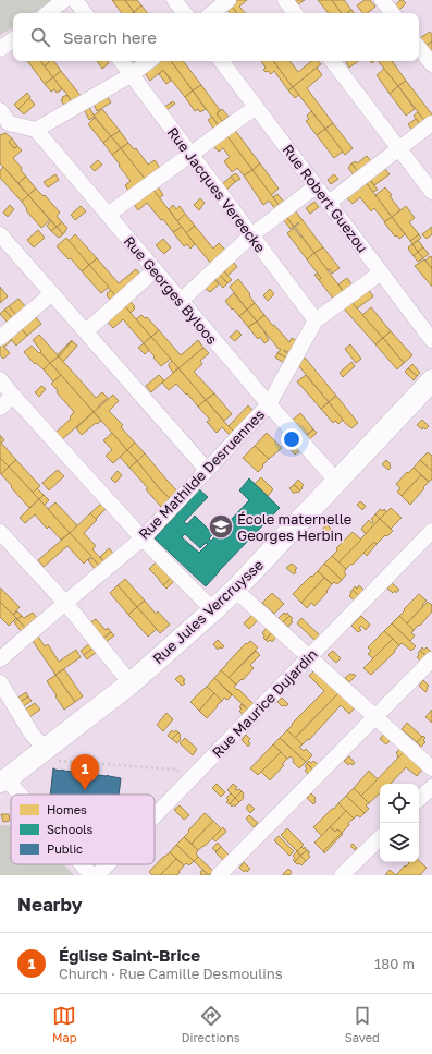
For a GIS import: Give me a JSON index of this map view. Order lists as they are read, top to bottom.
{
  "streets": {
    "main road": ["Rue Jules Vercruysse"],
    "street": [
      "Rue Jacques Vereecke",
      "Rue Robert Guezou",
      "Rue Georges Byloos",
      "Rue Mathilde Desruennes",
      "Rue Maurice Dujardin"
    ]
  },
  "crossings": [
    ["Rue Jacques Vereecke", "Rue Mathilde Desruennes"],
    ["Rue Robert Guezou", "Rue Mathilde Desruennes"],
    ["Rue Georges Byloos", "Rue Mathilde Desruennes"],
    ["Rue Georges Byloos", "Rue Jules Vercruysse"]
  ],
  "places": {
    "school or university": ["École maternelle Georges Herbin"]
  },
  "legend": ["Homes", "Schools", "Public"],
  "page": {
    "search": "Search here",
    "pins": "1",
    "heading": "Nearby",
    "list": [
      {
        "mark": "1",
        "name": "Église Saint-Brice",
        "note": "Church · Rue Camille Desmoulins",
        "value": "180 m"
      }
    ],
    "nav": ["Map", "Directions", "Saved"]
  }
}
